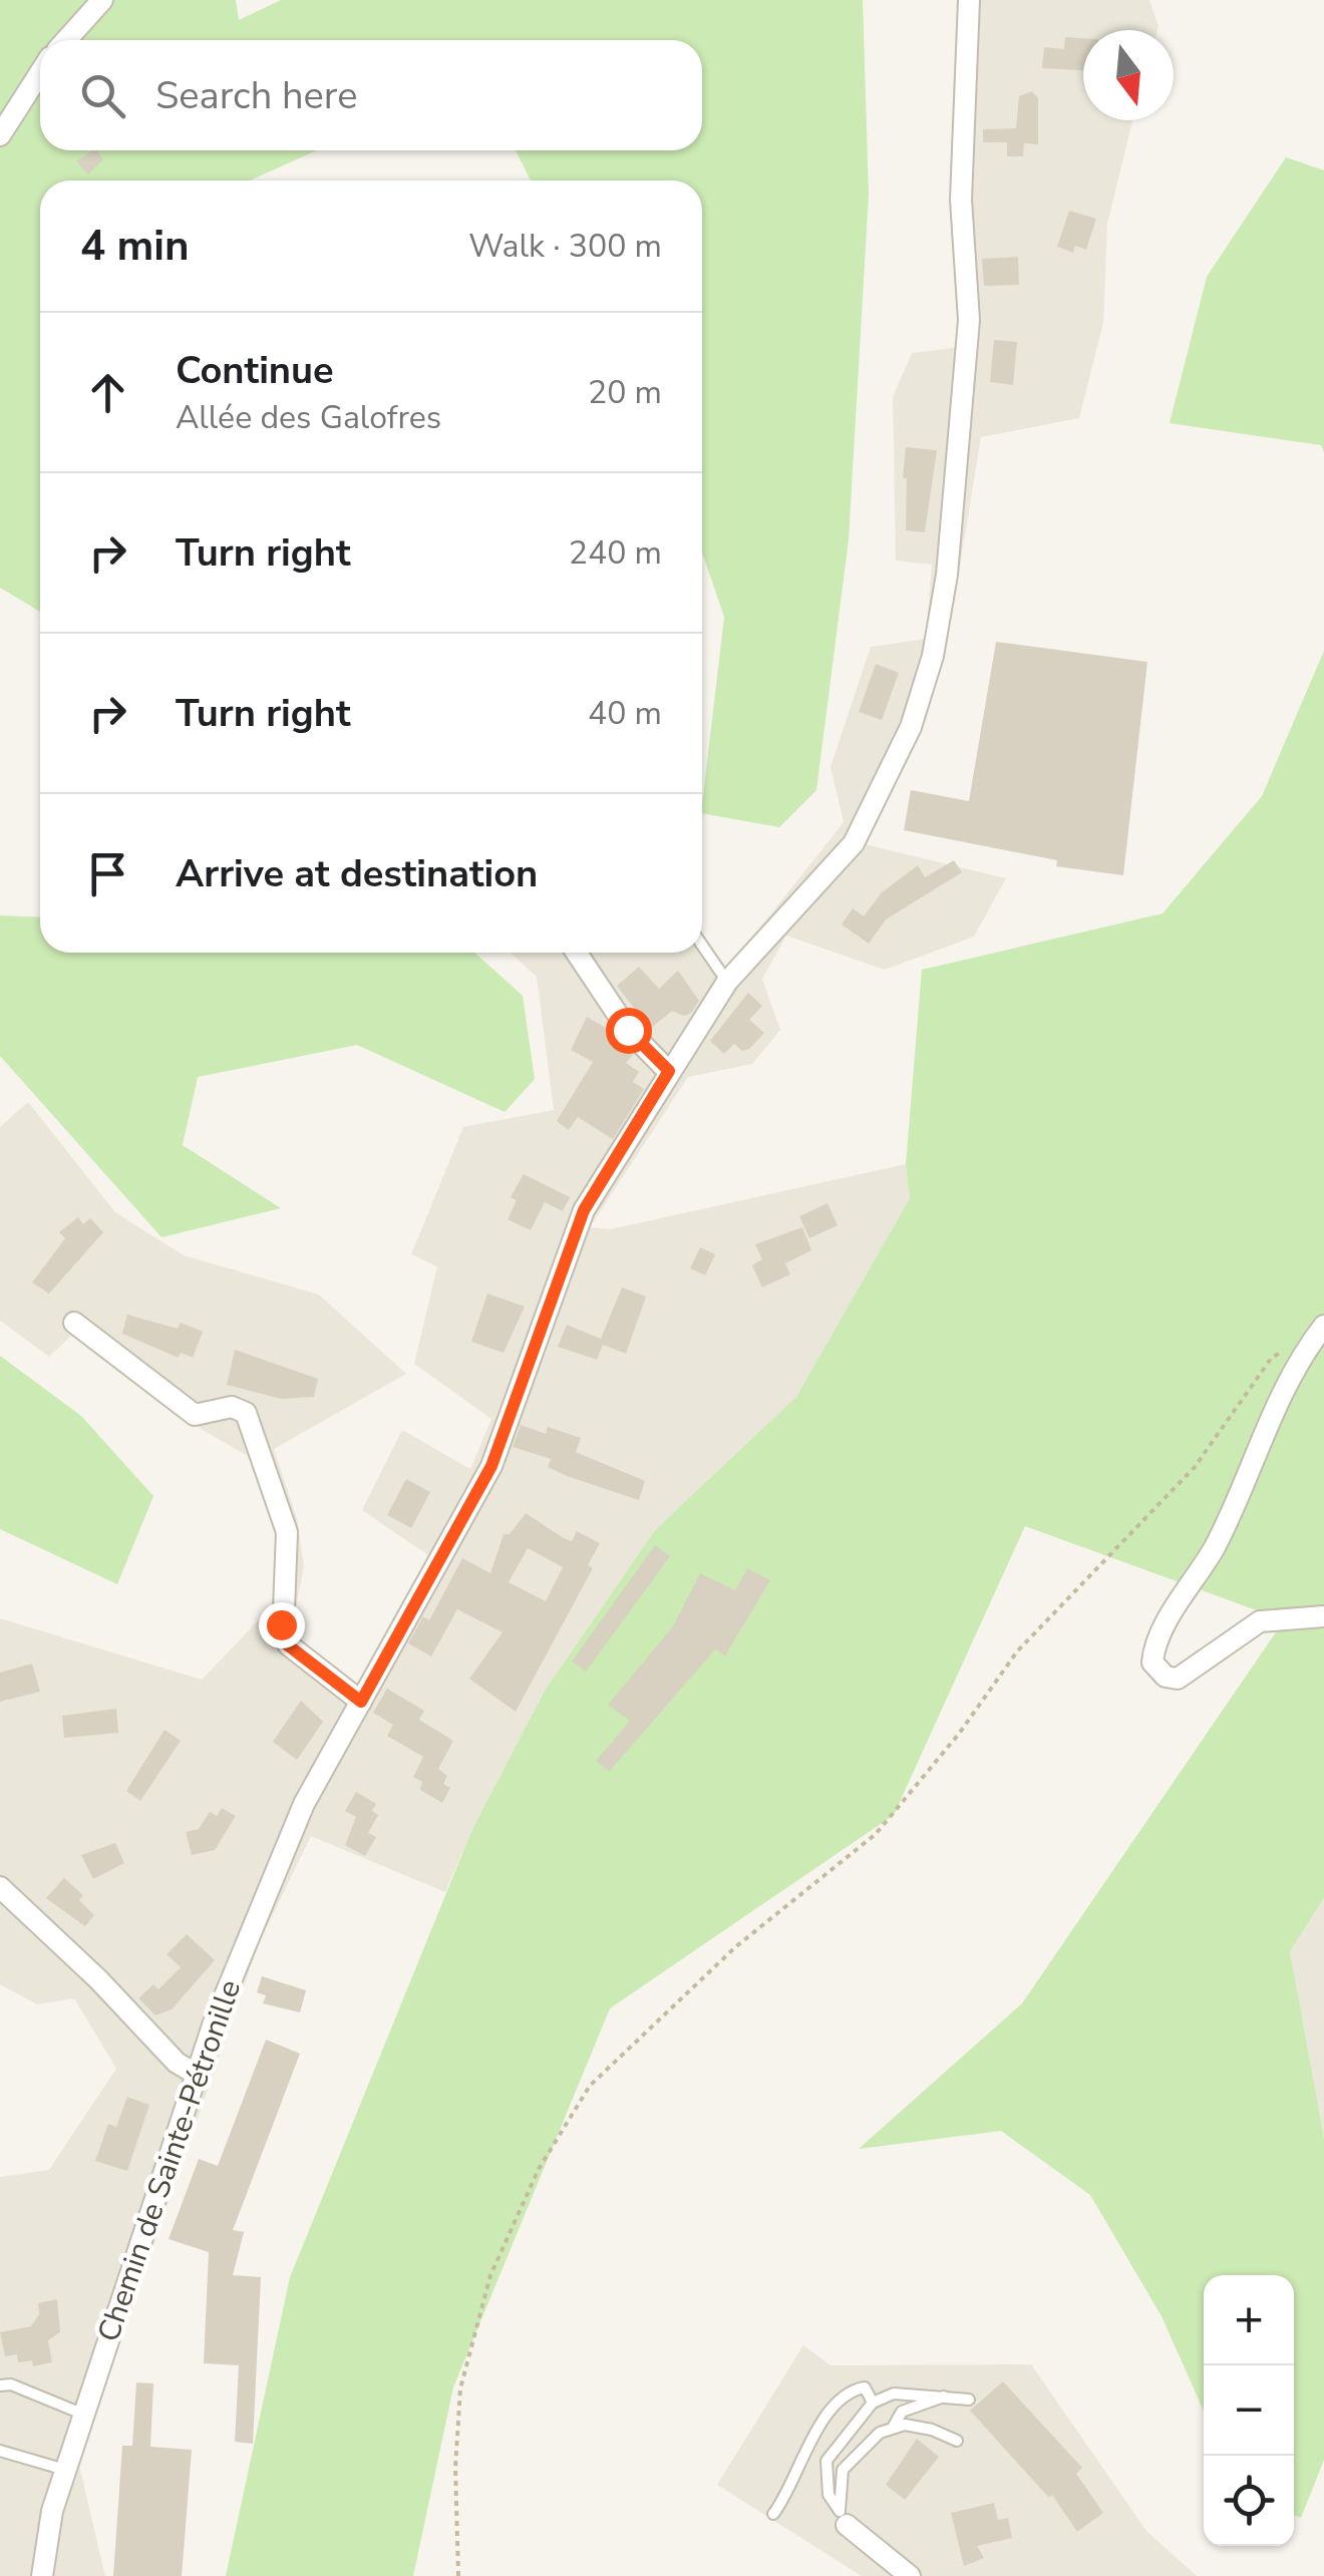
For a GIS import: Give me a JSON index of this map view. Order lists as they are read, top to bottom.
{
  "streets": {
    "street": ["Chemin de Sainte-Pétronille"]
  },
  "north": "bottom",
  "page": {
    "search": "Search here",
    "heading": ["4 min", "Walk · 300 m"],
    "list": [
      ["Continue", "Allée des Galofres", "20 m"],
      ["Turn right", "240 m"],
      ["Turn right", "40 m"],
      "Arrive at destination"
    ],
    "map_buttons": ["+", "−"]
  }
}
